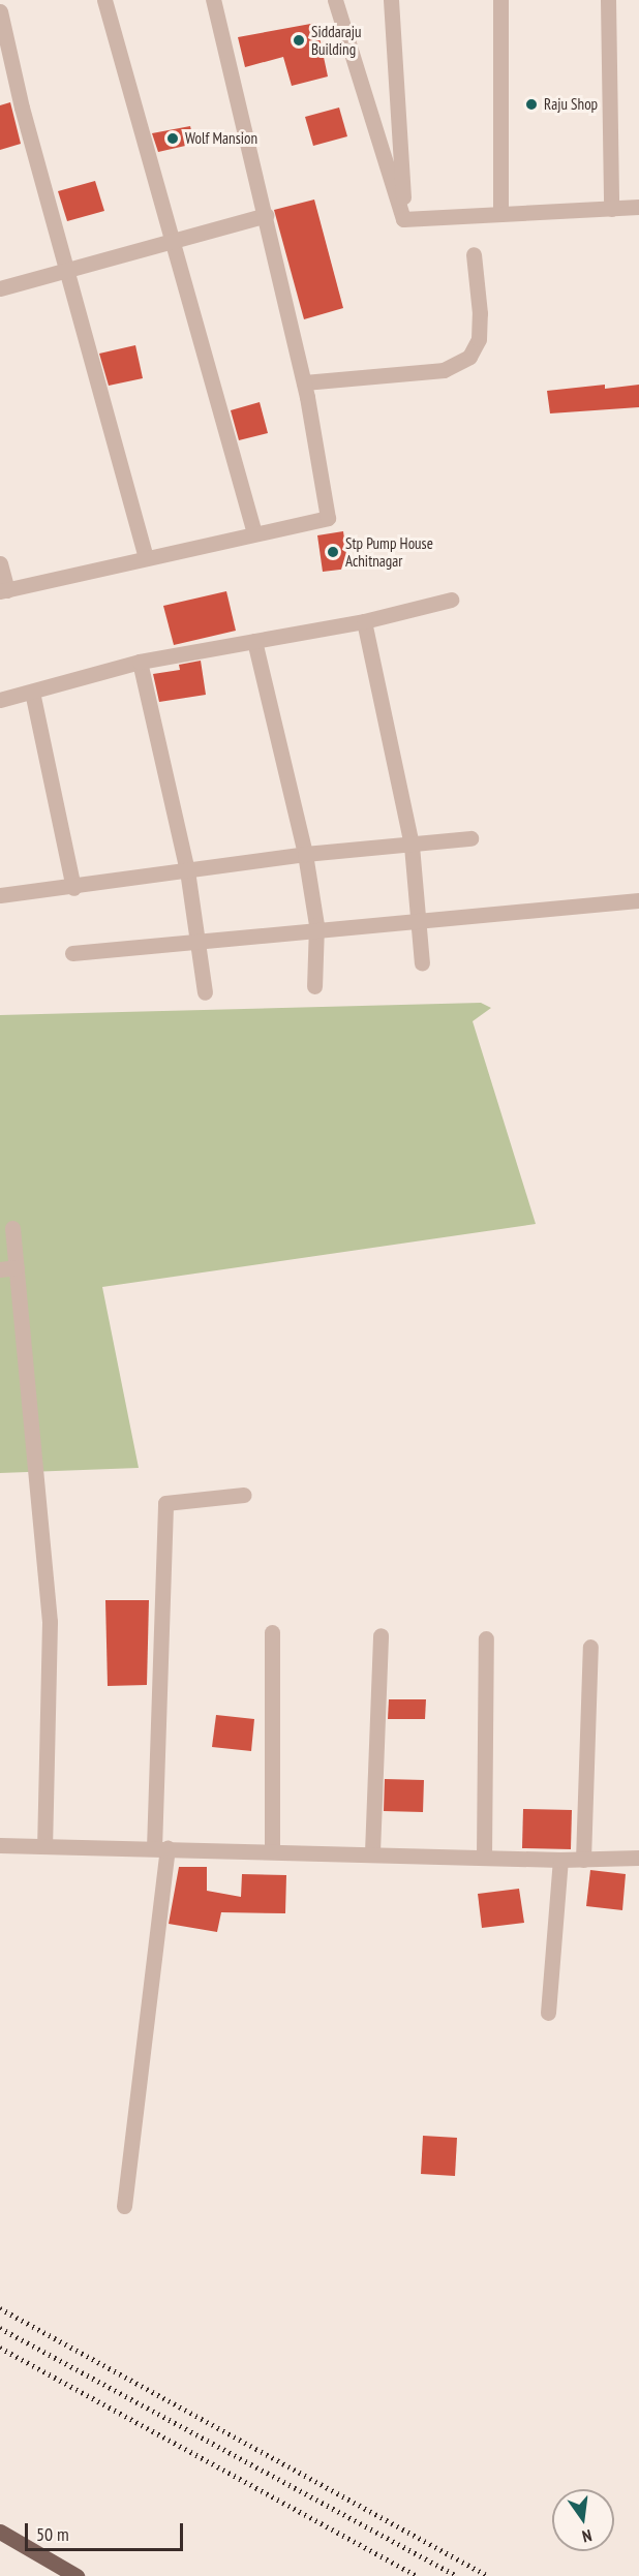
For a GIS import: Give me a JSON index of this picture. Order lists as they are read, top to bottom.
{
  "places": [
    "Siddaraju Building",
    "Raju Shop",
    "Wolf Mansion",
    "Stp Pump House Achitnagar"
  ],
  "scale_bar": "50 m",
  "north": "bottom"
}
